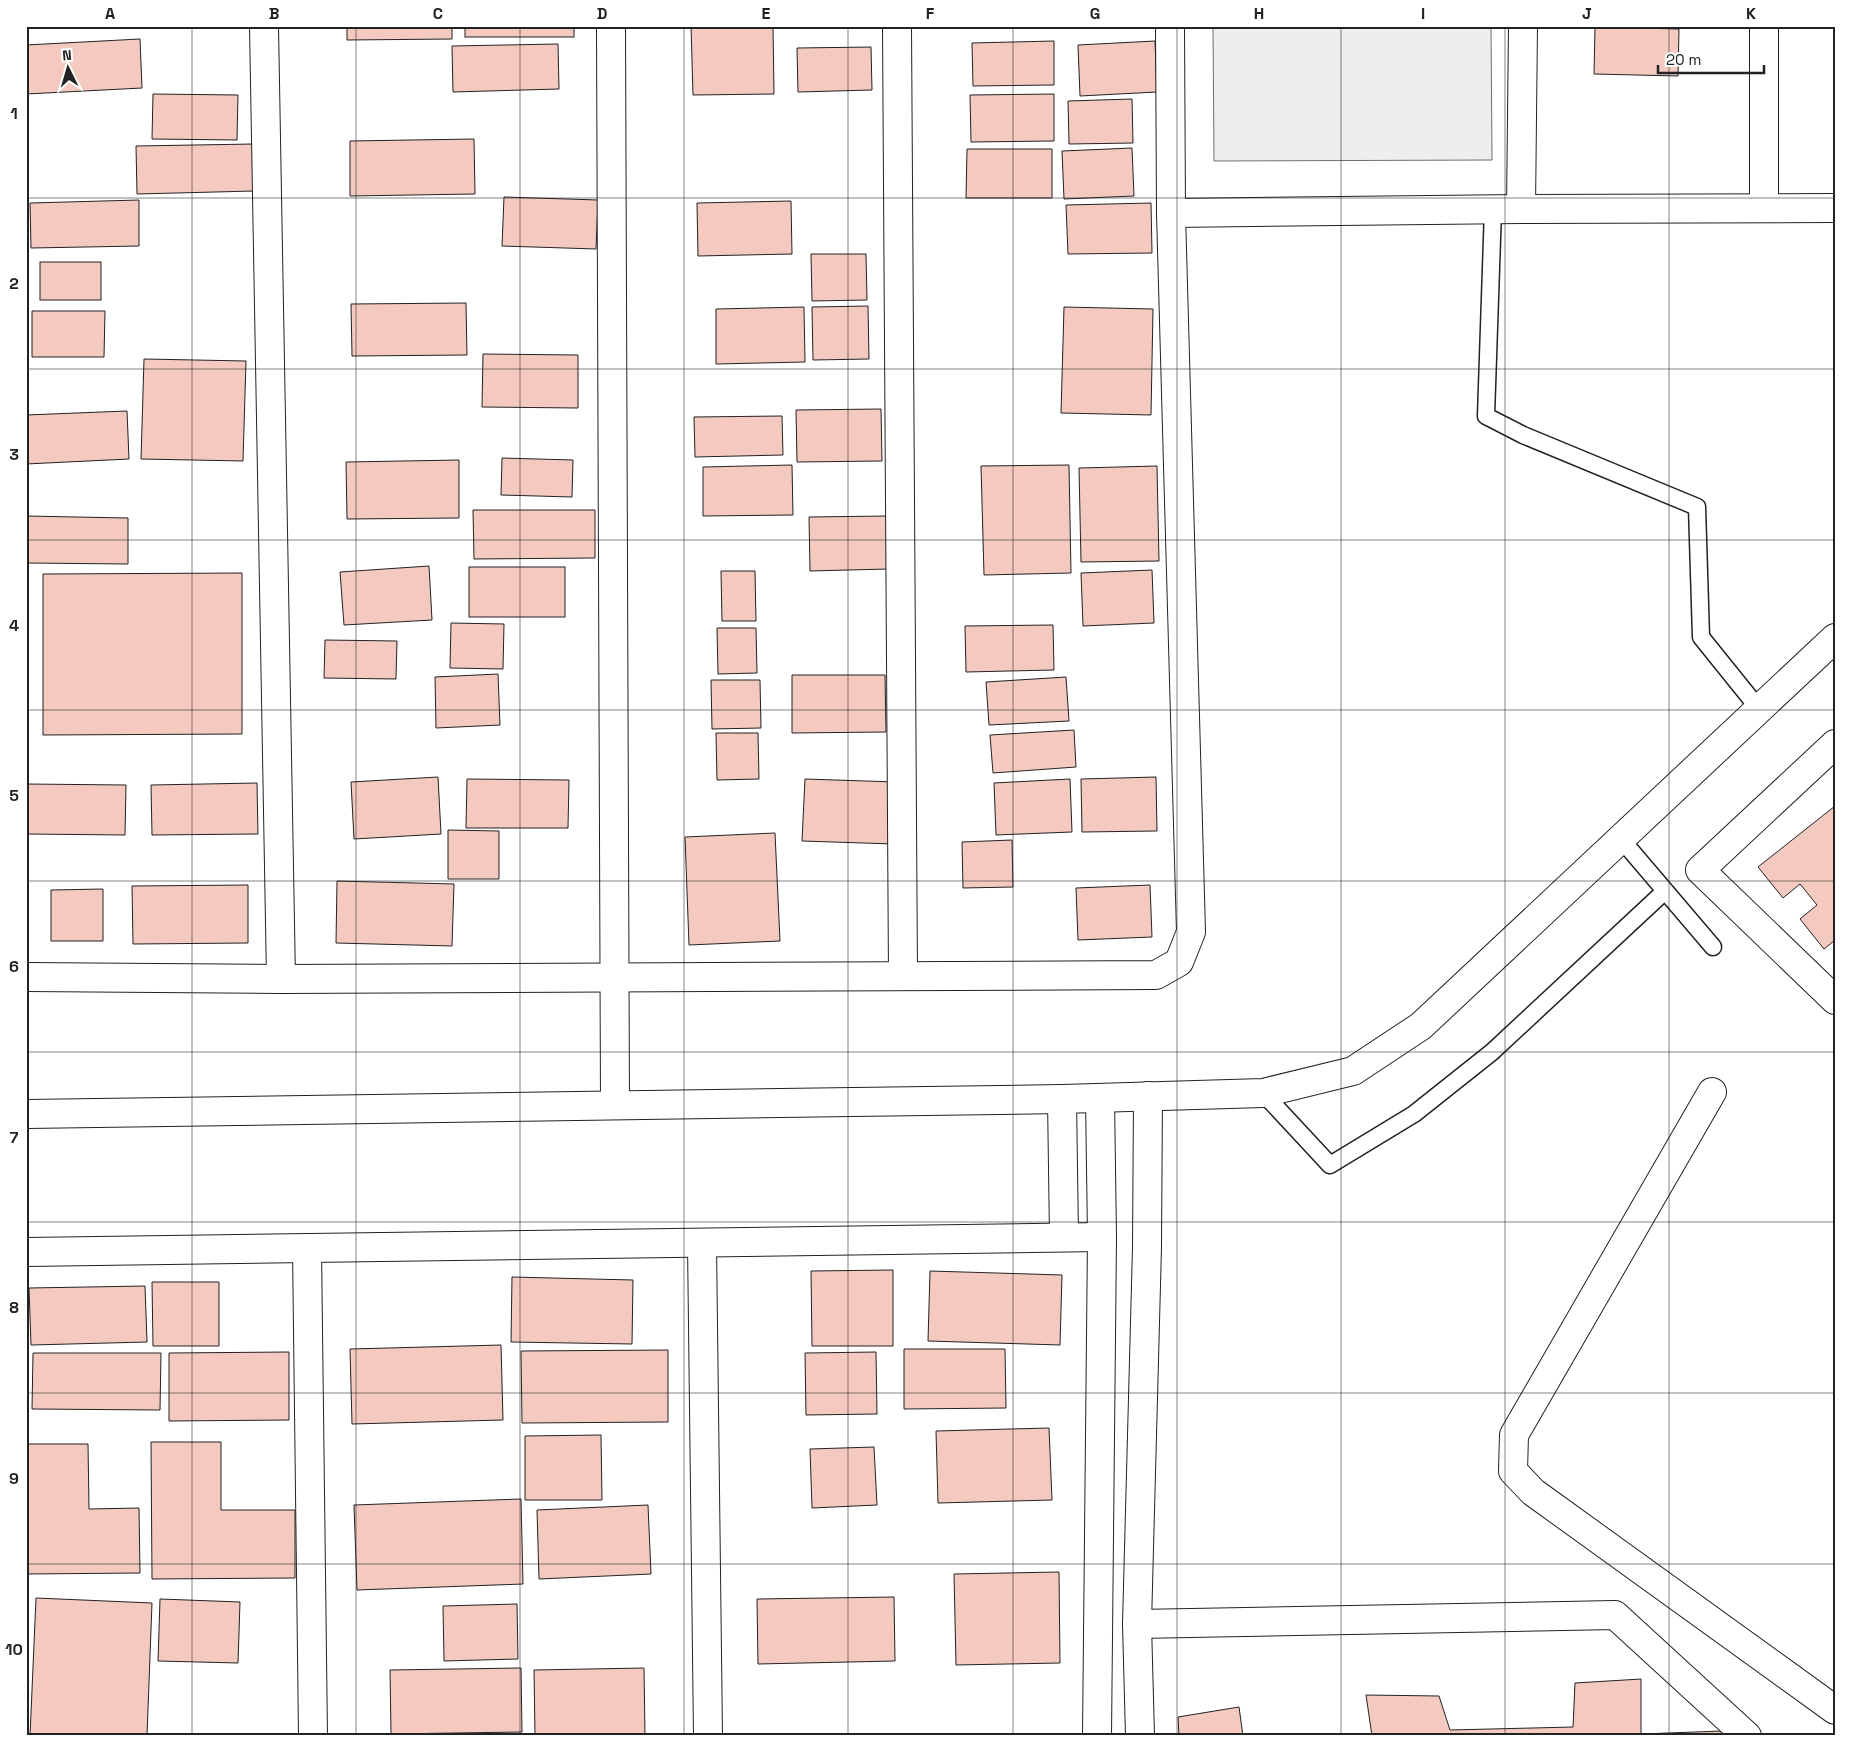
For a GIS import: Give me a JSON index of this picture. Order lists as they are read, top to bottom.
{
  "scale_bar": "20 m",
  "north": "top",
  "grid": {
    "columns": [
      "A",
      "B",
      "C",
      "D",
      "E",
      "F",
      "G",
      "H",
      "I",
      "J",
      "K"
    ],
    "rows": [
      "1",
      "2",
      "3",
      "4",
      "5",
      "6",
      "7",
      "8",
      "9",
      "10"
    ]
  }
}
